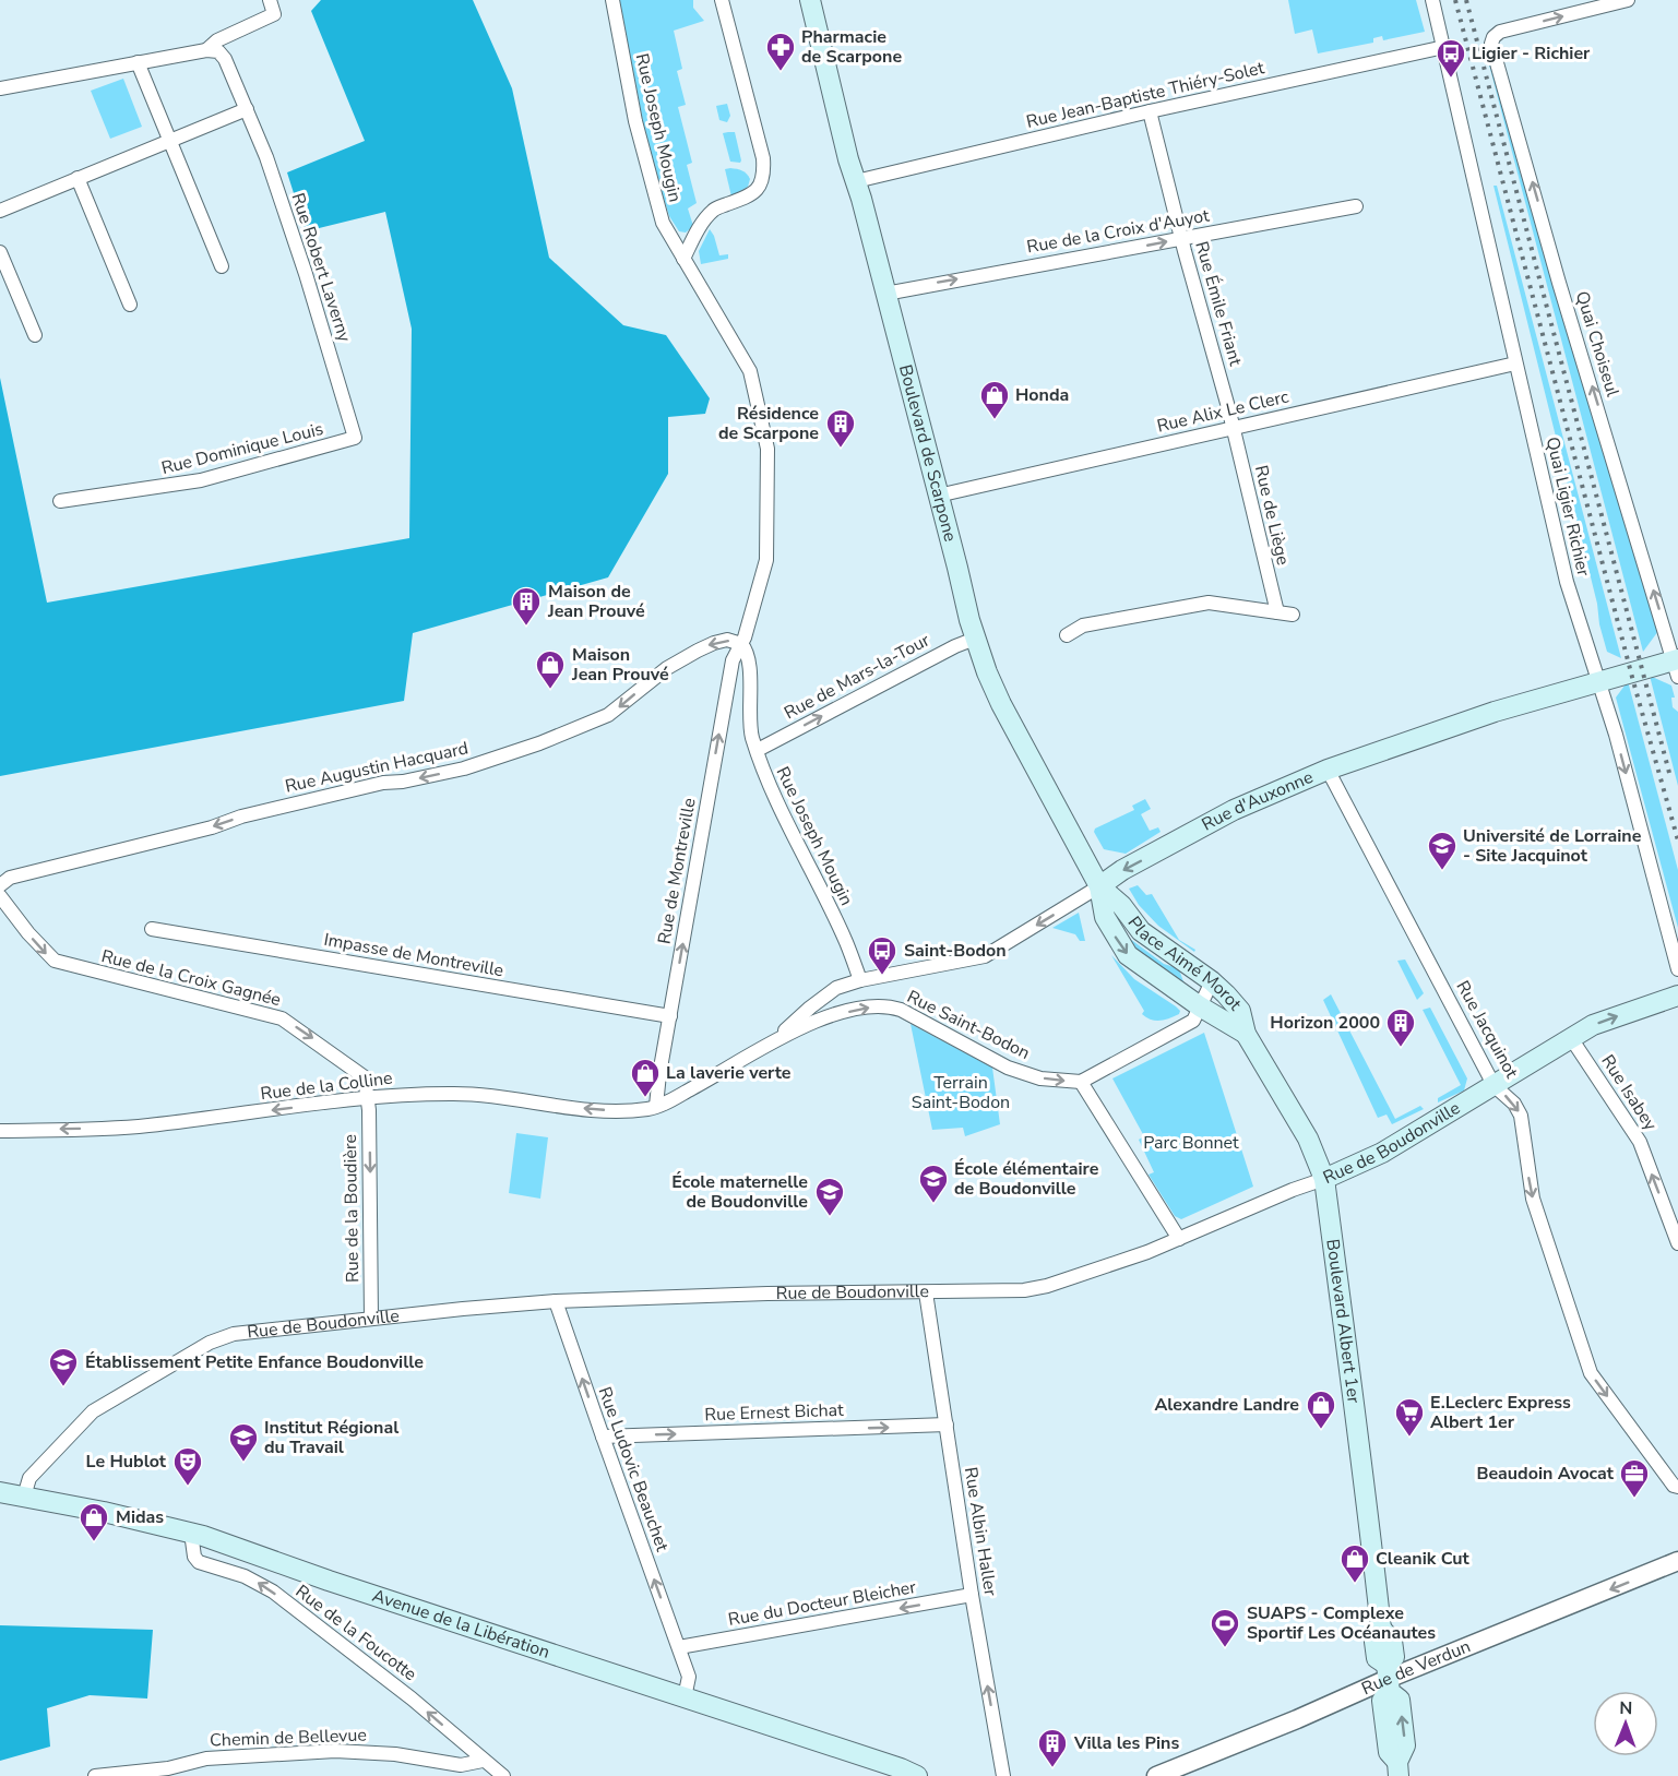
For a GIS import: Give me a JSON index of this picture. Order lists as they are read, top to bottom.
{
  "streets": {
    "main road": [
      "Boulevard de Scarpone",
      "Rue d'Auxonne",
      "Place Aimé Morot",
      "Rue de Boudonville",
      "Boulevard Albert 1er",
      "Avenue de la Libération"
    ],
    "street": [
      "Rue Jean-Baptiste Thiéry-Solet",
      "Rue Joseph Mougin",
      "Rue de la Croix d'Auyot",
      "Rue Robert Laverny",
      "Rue Émile Friant",
      "Quai Choiseul",
      "Rue Alix Le Clerc",
      "Rue Dominique Louis",
      "Quai Ligier Richier",
      "Rue de Liège",
      "Rue de Mars-la-Tour",
      "Rue Augustin Hacquard",
      "Rue de Montreville",
      "Impasse de Montreville",
      "Rue de la Croix Gagnée",
      "Rue Saint-Bodon",
      "Rue Jacquinot",
      "Rue de la Colline",
      "Rue Isabey",
      "Rue de la Boudière",
      "Rue Ernest Bichat",
      "Rue Ludovic Beauchet",
      "Rue Albin Haller",
      "Rue du Docteur Bleicher",
      "Rue de la Foucotte",
      "Rue de Verdun",
      "Chemin de Bellevue"
    ]
  },
  "crossings": [
    ["Rue Jean-Baptiste Thiéry-Solet", "Rue Émile Friant"],
    ["Rue Jean-Baptiste Thiéry-Solet", "Boulevard de Scarpone"],
    ["Rue Jean-Baptiste Thiéry-Solet", "Quai Ligier Richier"],
    ["Rue Joseph Mougin", "Rue de Mars-la-Tour"],
    ["Rue Joseph Mougin", "Rue Augustin Hacquard"],
    ["Rue Joseph Mougin", "Rue d'Auxonne"],
    ["Rue Joseph Mougin", "Rue de Montreville"],
    ["Rue Joseph Mougin", "Rue Saint-Bodon"],
    ["Rue de la Croix d'Auyot", "Rue Émile Friant"],
    ["Rue de la Croix d'Auyot", "Boulevard de Scarpone"],
    ["Rue Robert Laverny", "Rue Dominique Louis"],
    ["Rue Émile Friant", "Rue Alix Le Clerc"],
    ["Rue Émile Friant", "Rue de Liège"],
    ["Quai Choiseul", "Rue d'Auxonne"],
    ["Rue Alix Le Clerc", "Boulevard de Scarpone"],
    ["Rue Alix Le Clerc", "Quai Ligier Richier"],
    ["Rue Alix Le Clerc", "Rue de Liège"],
    ["Boulevard de Scarpone", "Rue de Mars-la-Tour"],
    ["Boulevard de Scarpone", "Rue d'Auxonne"],
    ["Boulevard de Scarpone", "Place Aimé Morot"],
    ["Quai Ligier Richier", "Rue d'Auxonne"],
    ["Rue Augustin Hacquard", "Rue de Montreville"],
    ["Rue d'Auxonne", "Place Aimé Morot"],
    ["Rue d'Auxonne", "Rue Saint-Bodon"],
    ["Rue d'Auxonne", "Rue Jacquinot"],
    ["Rue de Montreville", "Impasse de Montreville"],
    ["Rue de Montreville", "Rue Saint-Bodon"],
    ["Rue de Montreville", "Rue de la Colline"],
    ["Place Aimé Morot", "Boulevard Albert 1er"],
    ["Rue de la Croix Gagnée", "Rue de la Colline"],
    ["Rue de la Croix Gagnée", "Rue de la Boudière"],
    ["Rue Saint-Bodon", "Rue de la Colline"],
    ["Rue Jacquinot", "Rue de Boudonville"],
    ["Rue de la Colline", "Rue de la Boudière"],
    ["Rue Isabey", "Rue de Boudonville"],
    ["Rue de Boudonville", "Rue de la Boudière"],
    ["Rue de Boudonville", "Boulevard Albert 1er"],
    ["Rue de Boudonville", "Rue Ludovic Beauchet"],
    ["Rue de Boudonville", "Rue Albin Haller"],
    ["Rue de Boudonville", "Avenue de la Libération"],
    ["Boulevard Albert 1er", "Rue de Verdun"],
    ["Rue Ernest Bichat", "Rue Ludovic Beauchet"],
    ["Rue Ernest Bichat", "Rue Albin Haller"],
    ["Rue Ludovic Beauchet", "Rue du Docteur Bleicher"],
    ["Rue Ludovic Beauchet", "Avenue de la Libération"],
    ["Rue Albin Haller", "Rue du Docteur Bleicher"],
    ["Avenue de la Libération", "Rue de la Foucotte"],
    ["Rue de la Foucotte", "Chemin de Bellevue"]
  ],
  "one_way": [
    "Rue de la Croix d'Auyot",
    "Quai Choiseul",
    "Rue de Mars-la-Tour",
    "Rue Augustin Hacquard",
    "Rue d'Auxonne",
    "Rue de Montreville",
    "Rue de la Croix Gagnée",
    "Rue Saint-Bodon",
    "Rue Jacquinot",
    "Rue de la Colline",
    "Rue Isabey",
    "Rue de la Boudière",
    "Rue Ernest Bichat",
    "Rue Ludovic Beauchet",
    "Rue Albin Haller",
    "Rue du Docteur Bleicher",
    "Rue de la Foucotte",
    "Rue de Verdun"
  ],
  "parks": ["Terrain Saint-Bodon", "Parc Bonnet"],
  "places": {
    "pharmacy": ["Pharmacie de Scarpone"],
    "bus stop": ["Ligier - Richier", "Saint-Bodon"],
    "shop": [
      "Honda",
      "Maison Jean Prouvé",
      "La laverie verte",
      "Alexandre Landre",
      "Midas",
      "Cleanik Cut"
    ],
    "building": [
      "Résidence de Scarpone",
      "Maison de Jean Prouvé",
      "Horizon 2000",
      "Villa les Pins"
    ],
    "school or university": [
      "Université de Lorraine - Site Jacquinot",
      "École élémentaire de Boudonville",
      "École maternelle de Boudonville",
      "Établissement Petite Enfance Boudonville",
      "Institut Régional du Travail"
    ],
    "supermarket": ["E.Leclerc Express Albert 1er"],
    "theatre": ["Le Hublot"],
    "office": ["Beaudoin Avocat"],
    "sports": ["SUAPS - Complexe Sportif Les Océanautes"]
  },
  "north": "top"
}
